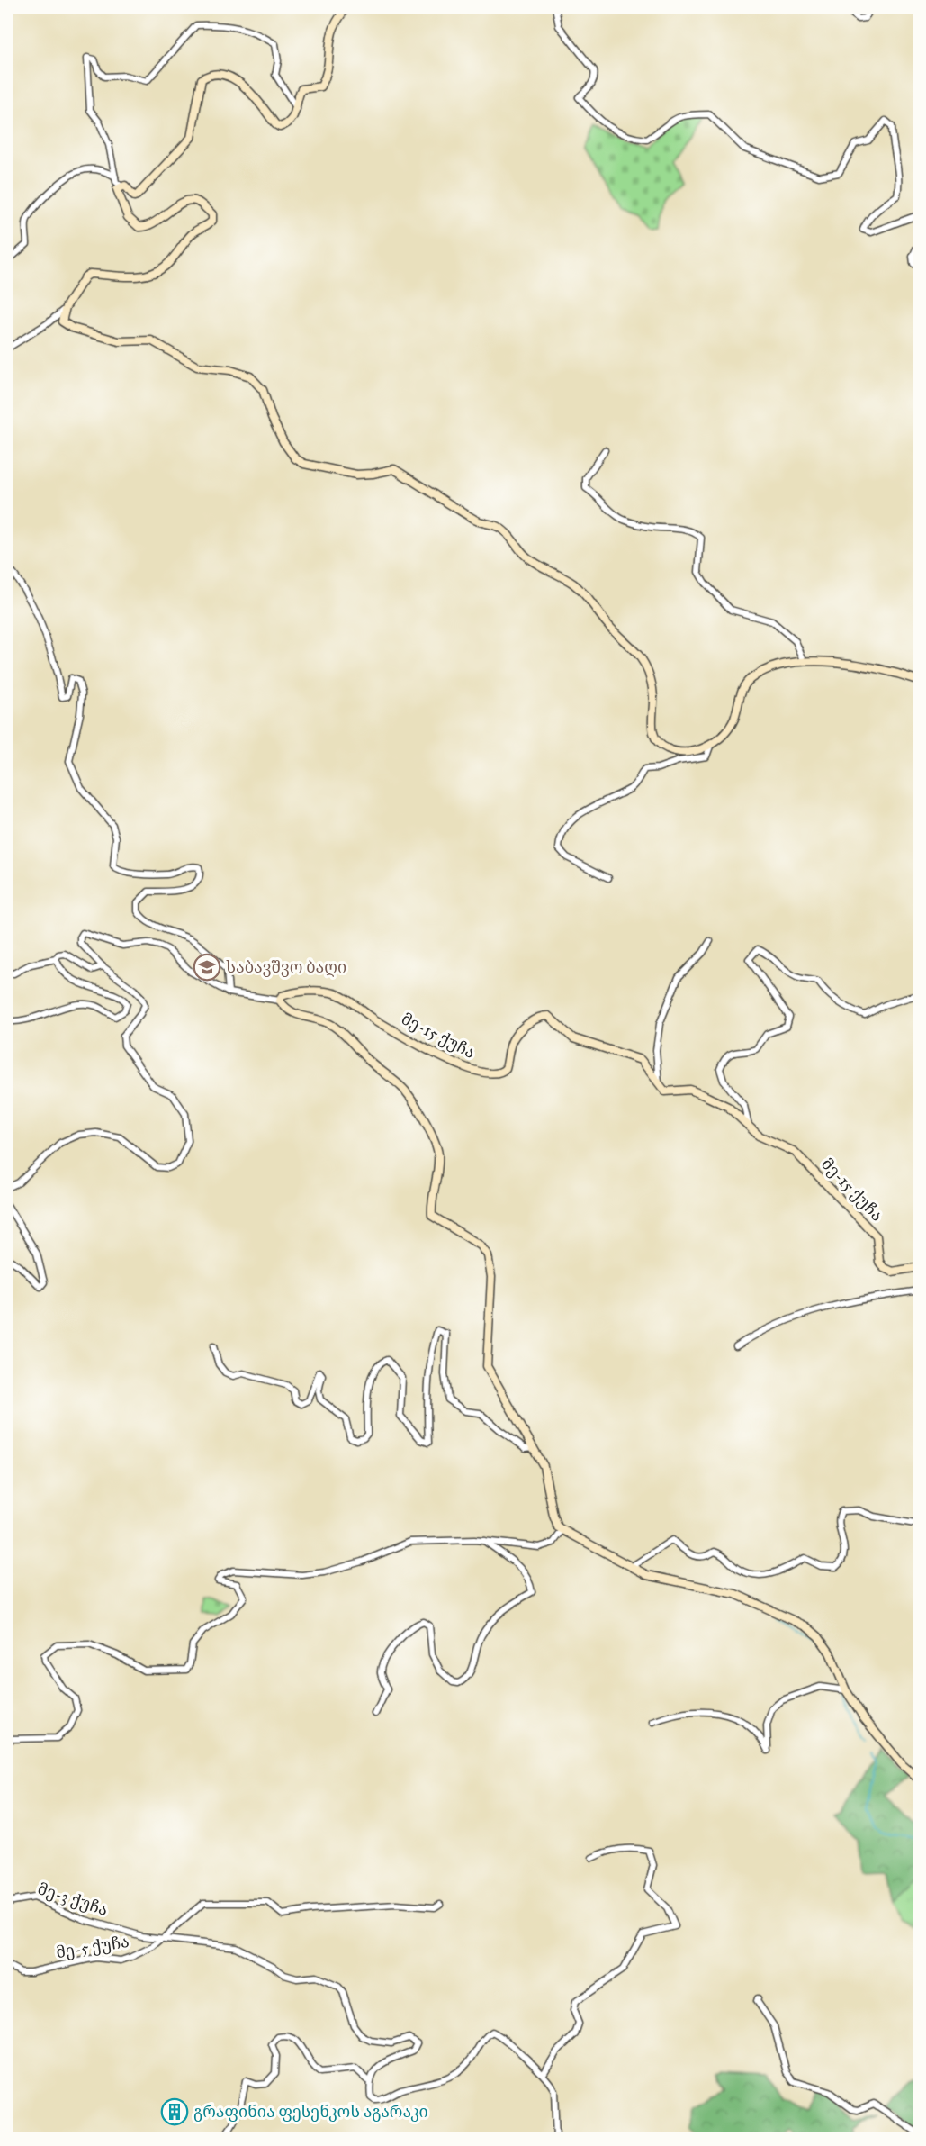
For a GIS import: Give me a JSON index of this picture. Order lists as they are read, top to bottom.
{
  "streets": {
    "street": ["მე-15 ქუჩა", "მე-3 ქუჩა", "მე-5 ქუჩა"]
  },
  "crossings": [
    ["მე-3 ქუჩა", "მე-5 ქუჩა"]
  ],
  "places": {
    "school or university": ["საბავშვო ბაღი"],
    "building": ["გრაფინია ფესენკოს აგარაკი"]
  }
}
